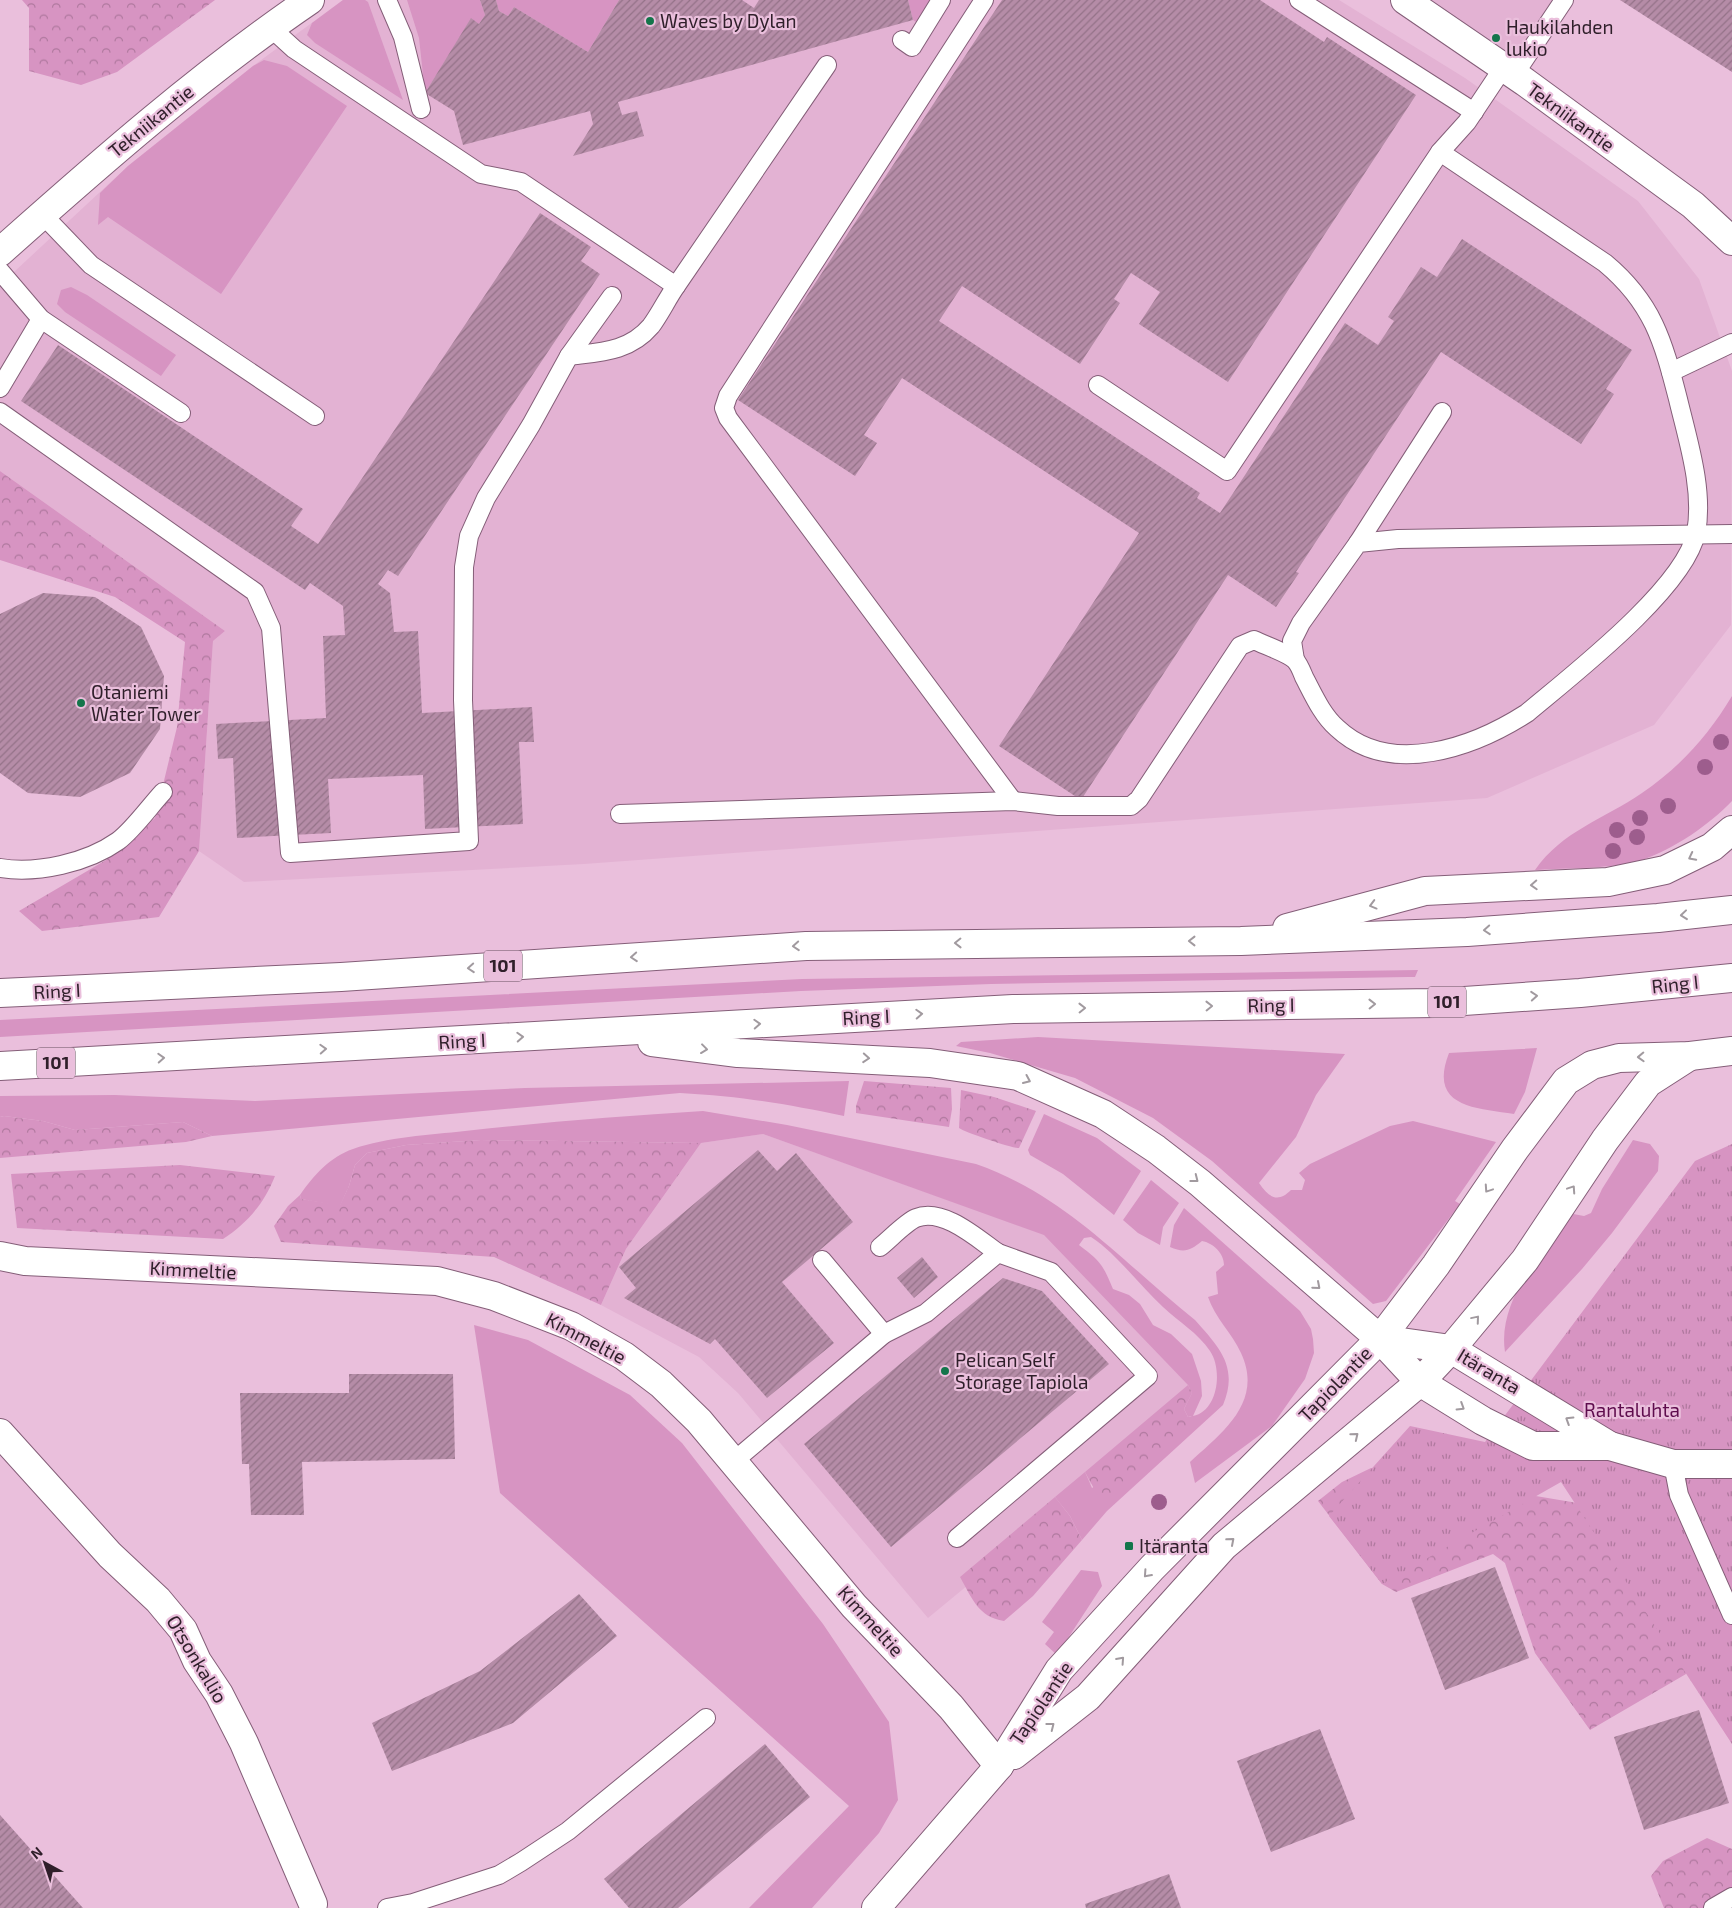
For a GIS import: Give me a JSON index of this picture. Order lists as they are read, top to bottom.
{
  "streets": {
    "main road": [
      "Tekniikantie",
      "101",
      "Ring I",
      "Kimmeltie",
      "Itäranta",
      "Tapiolantie",
      "Otsonkallio"
    ]
  },
  "crossings": [
    ["Kimmeltie", "Tapiolantie"],
    ["Itäranta", "Tapiolantie"]
  ],
  "parks": ["Rantaluhta"],
  "places": {
    "other": [
      "Waves by Dylan",
      "Haukilahden lukio",
      "Otaniemi Water Tower",
      "Pelican Self Storage Tapiola"
    ],
    "transit": ["Itäranta"]
  },
  "north": "top left"
}
